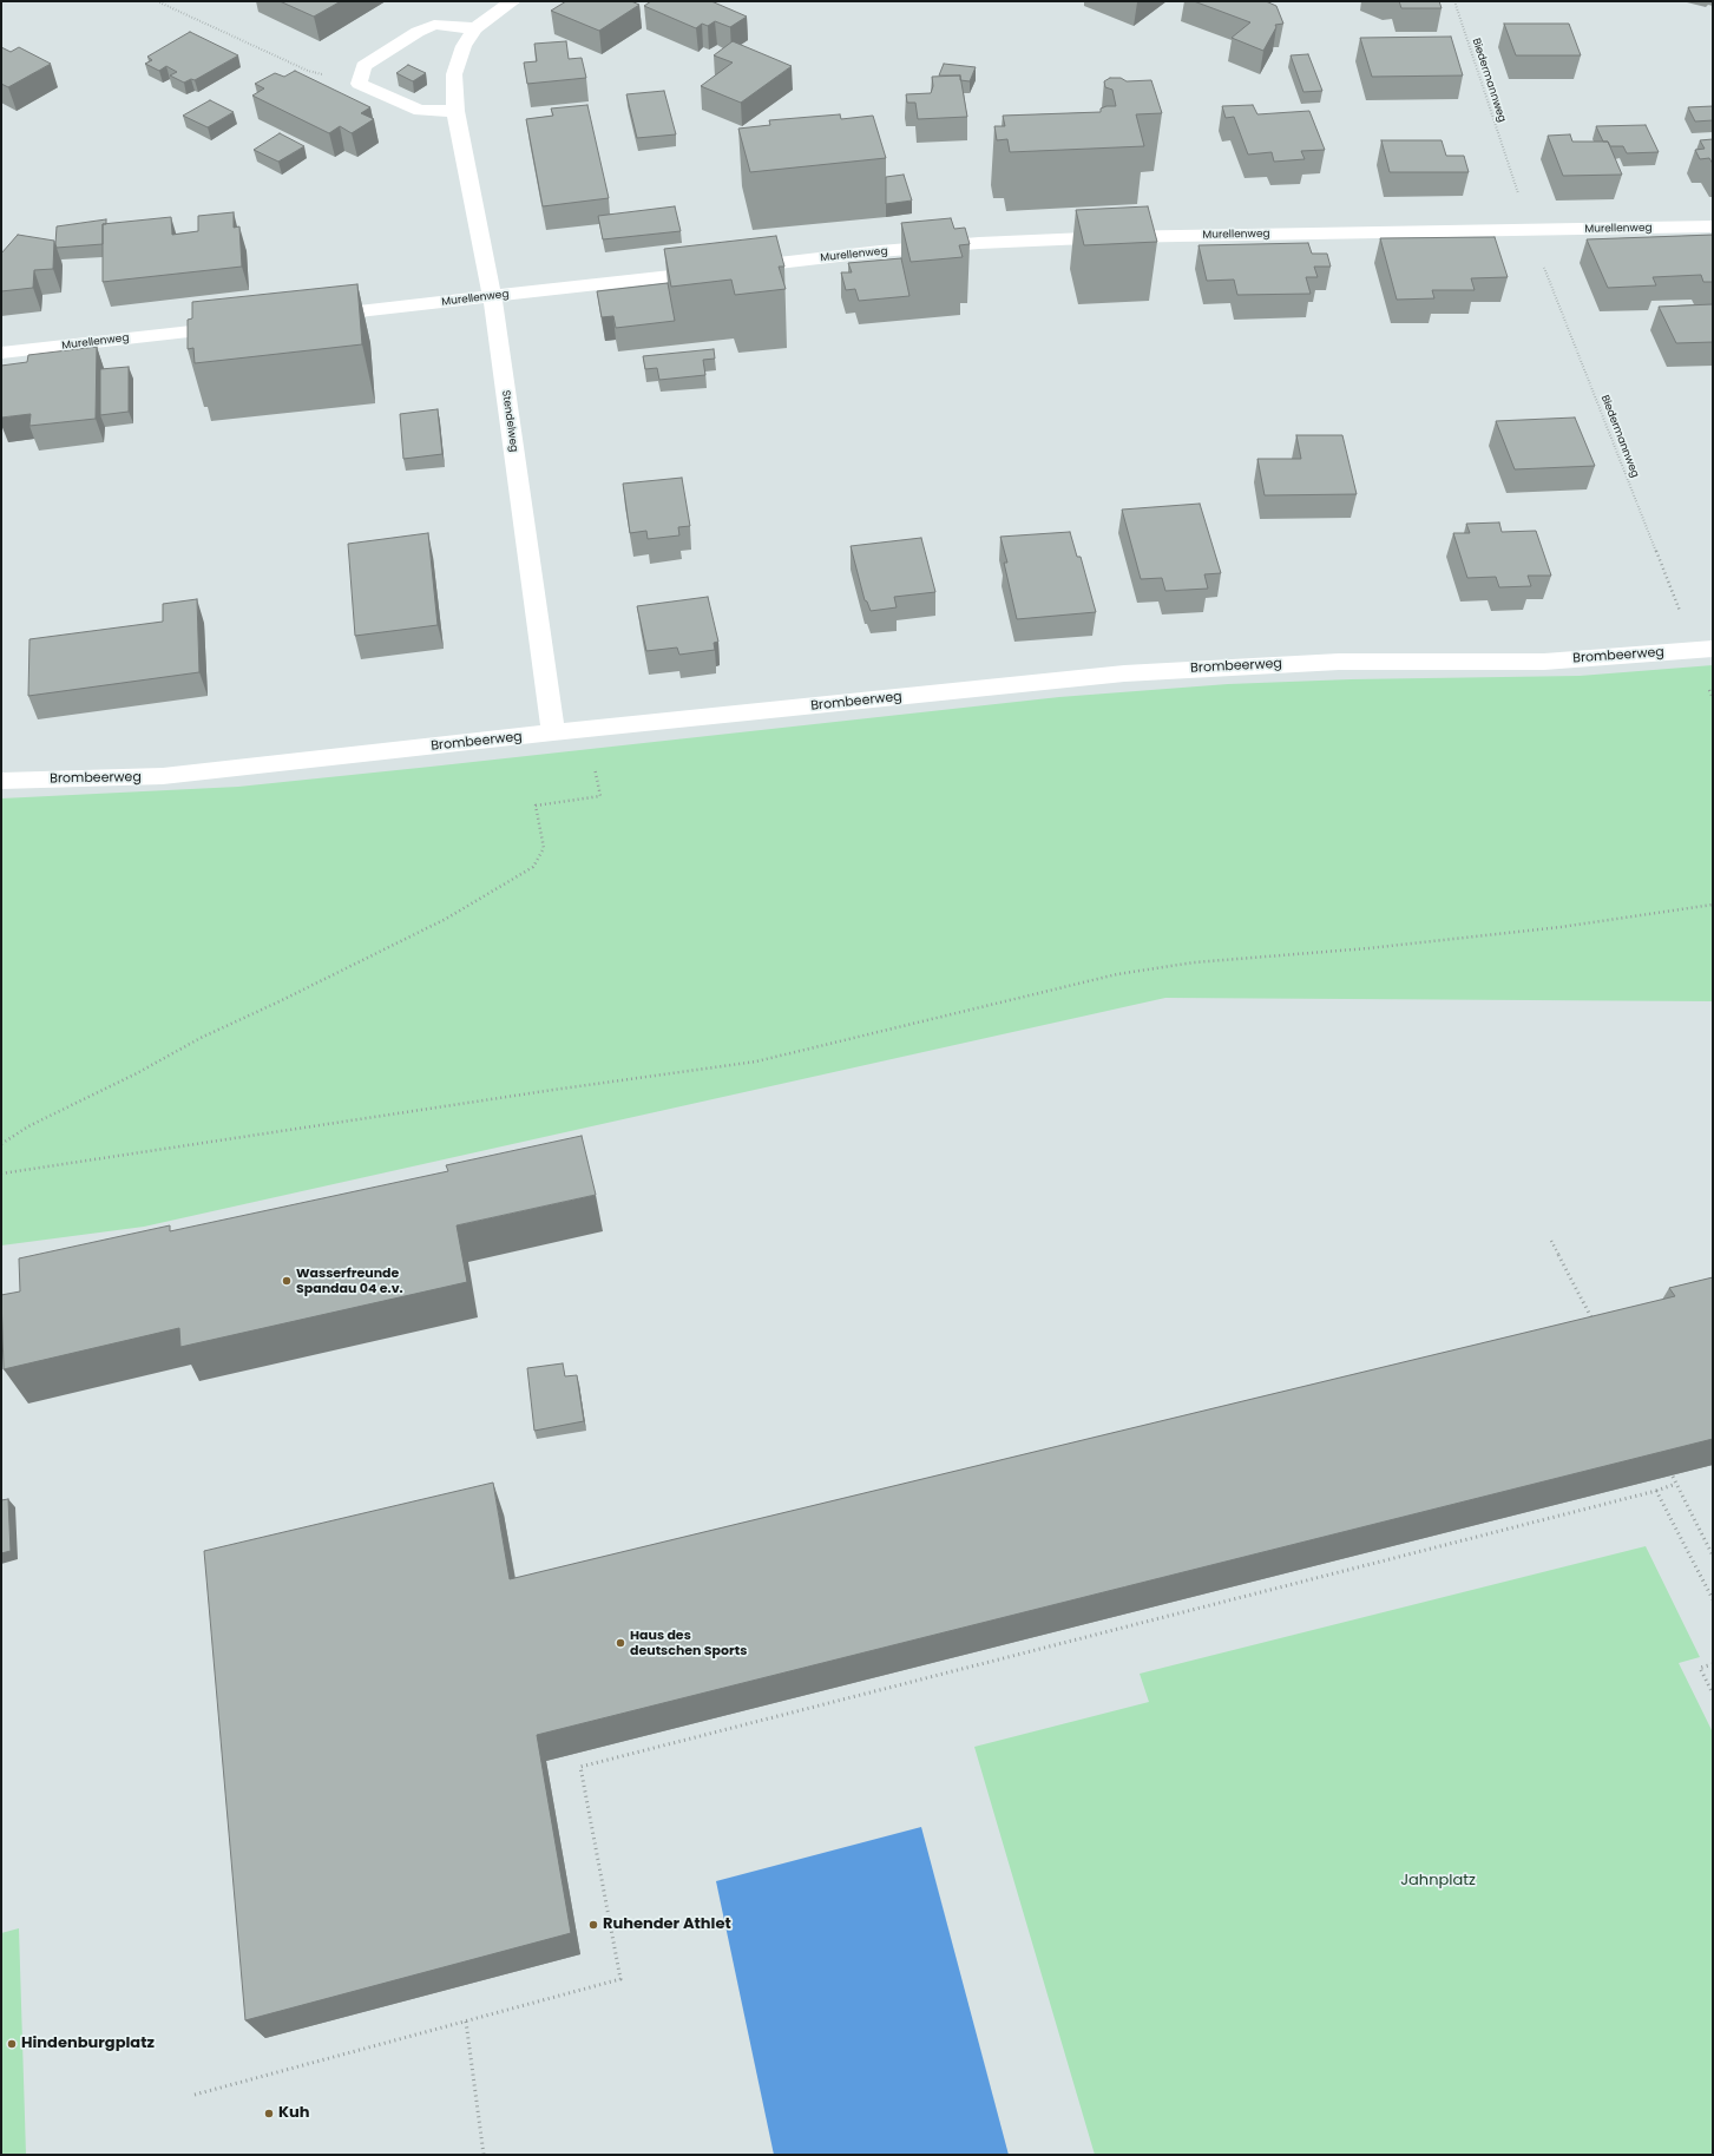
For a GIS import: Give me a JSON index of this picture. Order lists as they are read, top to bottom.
{
  "streets": {
    "street": ["Murellenweg", "Stendelweg", "Brombeerweg"],
    "path": ["Biedermannweg"]
  },
  "crossings": [
    ["Murellenweg", "Stendelweg"],
    ["Stendelweg", "Brombeerweg"]
  ],
  "parks": ["Jahnplatz"],
  "places": [
    "Wasserfreunde Spandau 04 e.v.",
    "Haus des deutschen Sports",
    "Ruhender Athlet",
    "Hindenburgplatz",
    "Kuh"
  ]
}
